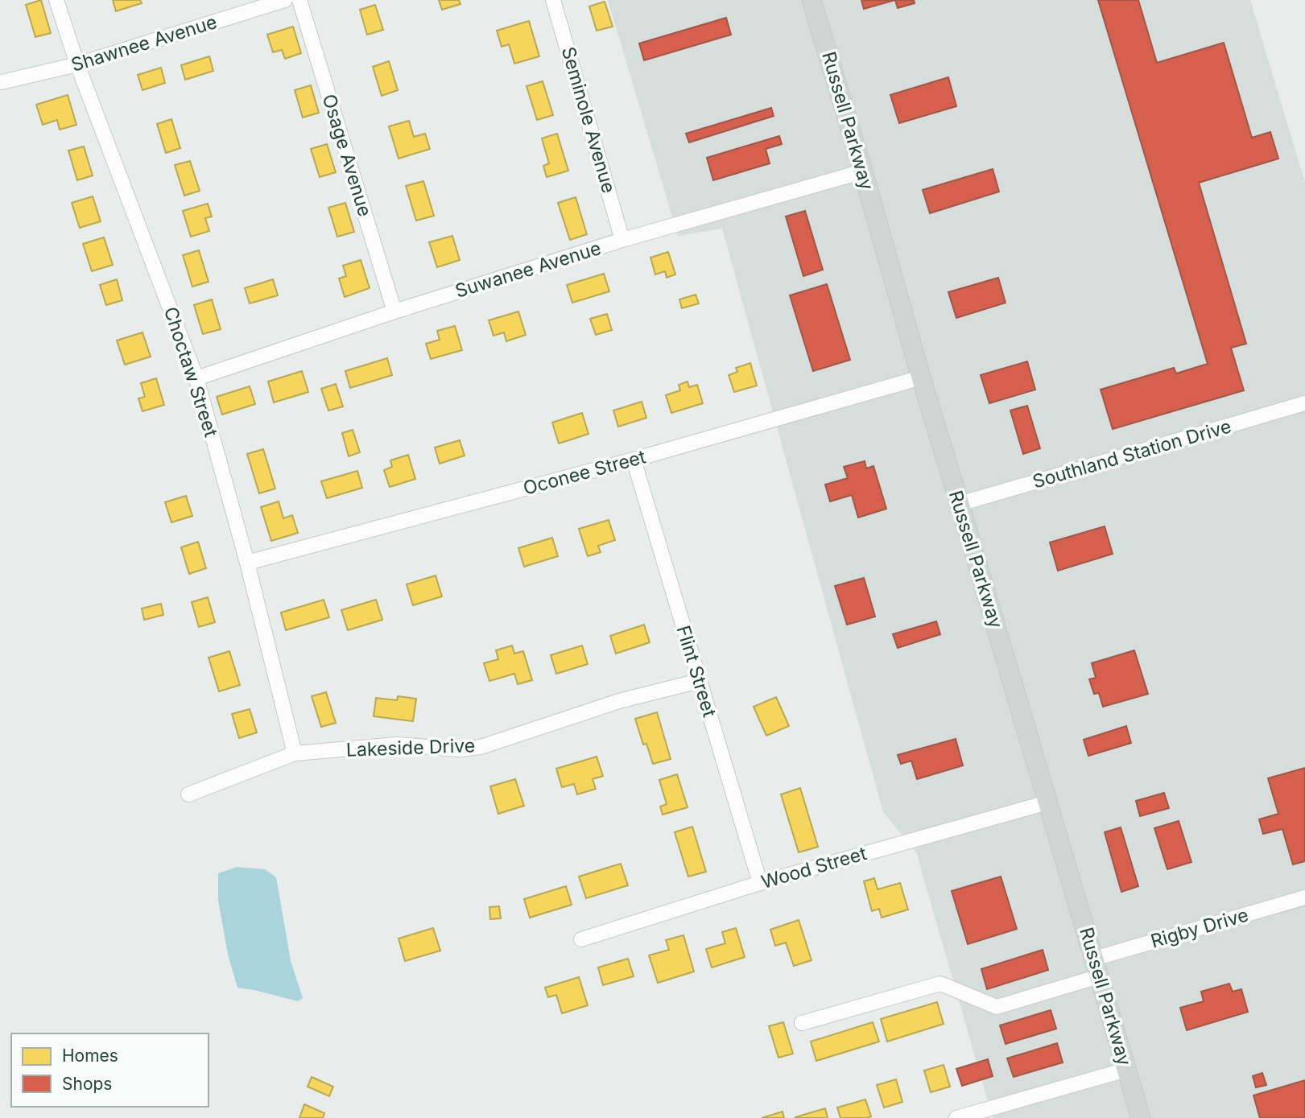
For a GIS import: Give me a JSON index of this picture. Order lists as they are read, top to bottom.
{
  "streets": {
    "main road": ["Russell Parkway"],
    "street": [
      "Shawnee Avenue",
      "Seminole Avenue",
      "Osage Avenue",
      "Suwanee Avenue",
      "Choctaw Street",
      "Southland Station Drive",
      "Oconee Street",
      "Flint Street",
      "Lakeside Drive",
      "Wood Street",
      "Rigby Drive"
    ]
  },
  "crossings": [
    ["Shawnee Avenue", "Choctaw Street"],
    ["Seminole Avenue", "Suwanee Avenue"],
    ["Russell Parkway", "Suwanee Avenue"],
    ["Russell Parkway", "Southland Station Drive"],
    ["Russell Parkway", "Oconee Street"],
    ["Russell Parkway", "Wood Street"],
    ["Russell Parkway", "Rigby Drive"],
    ["Osage Avenue", "Suwanee Avenue"],
    ["Suwanee Avenue", "Choctaw Street"],
    ["Choctaw Street", "Oconee Street"],
    ["Choctaw Street", "Lakeside Drive"],
    ["Oconee Street", "Flint Street"],
    ["Flint Street", "Lakeside Drive"],
    ["Flint Street", "Wood Street"]
  ],
  "legend": ["Homes", "Shops"]
}
